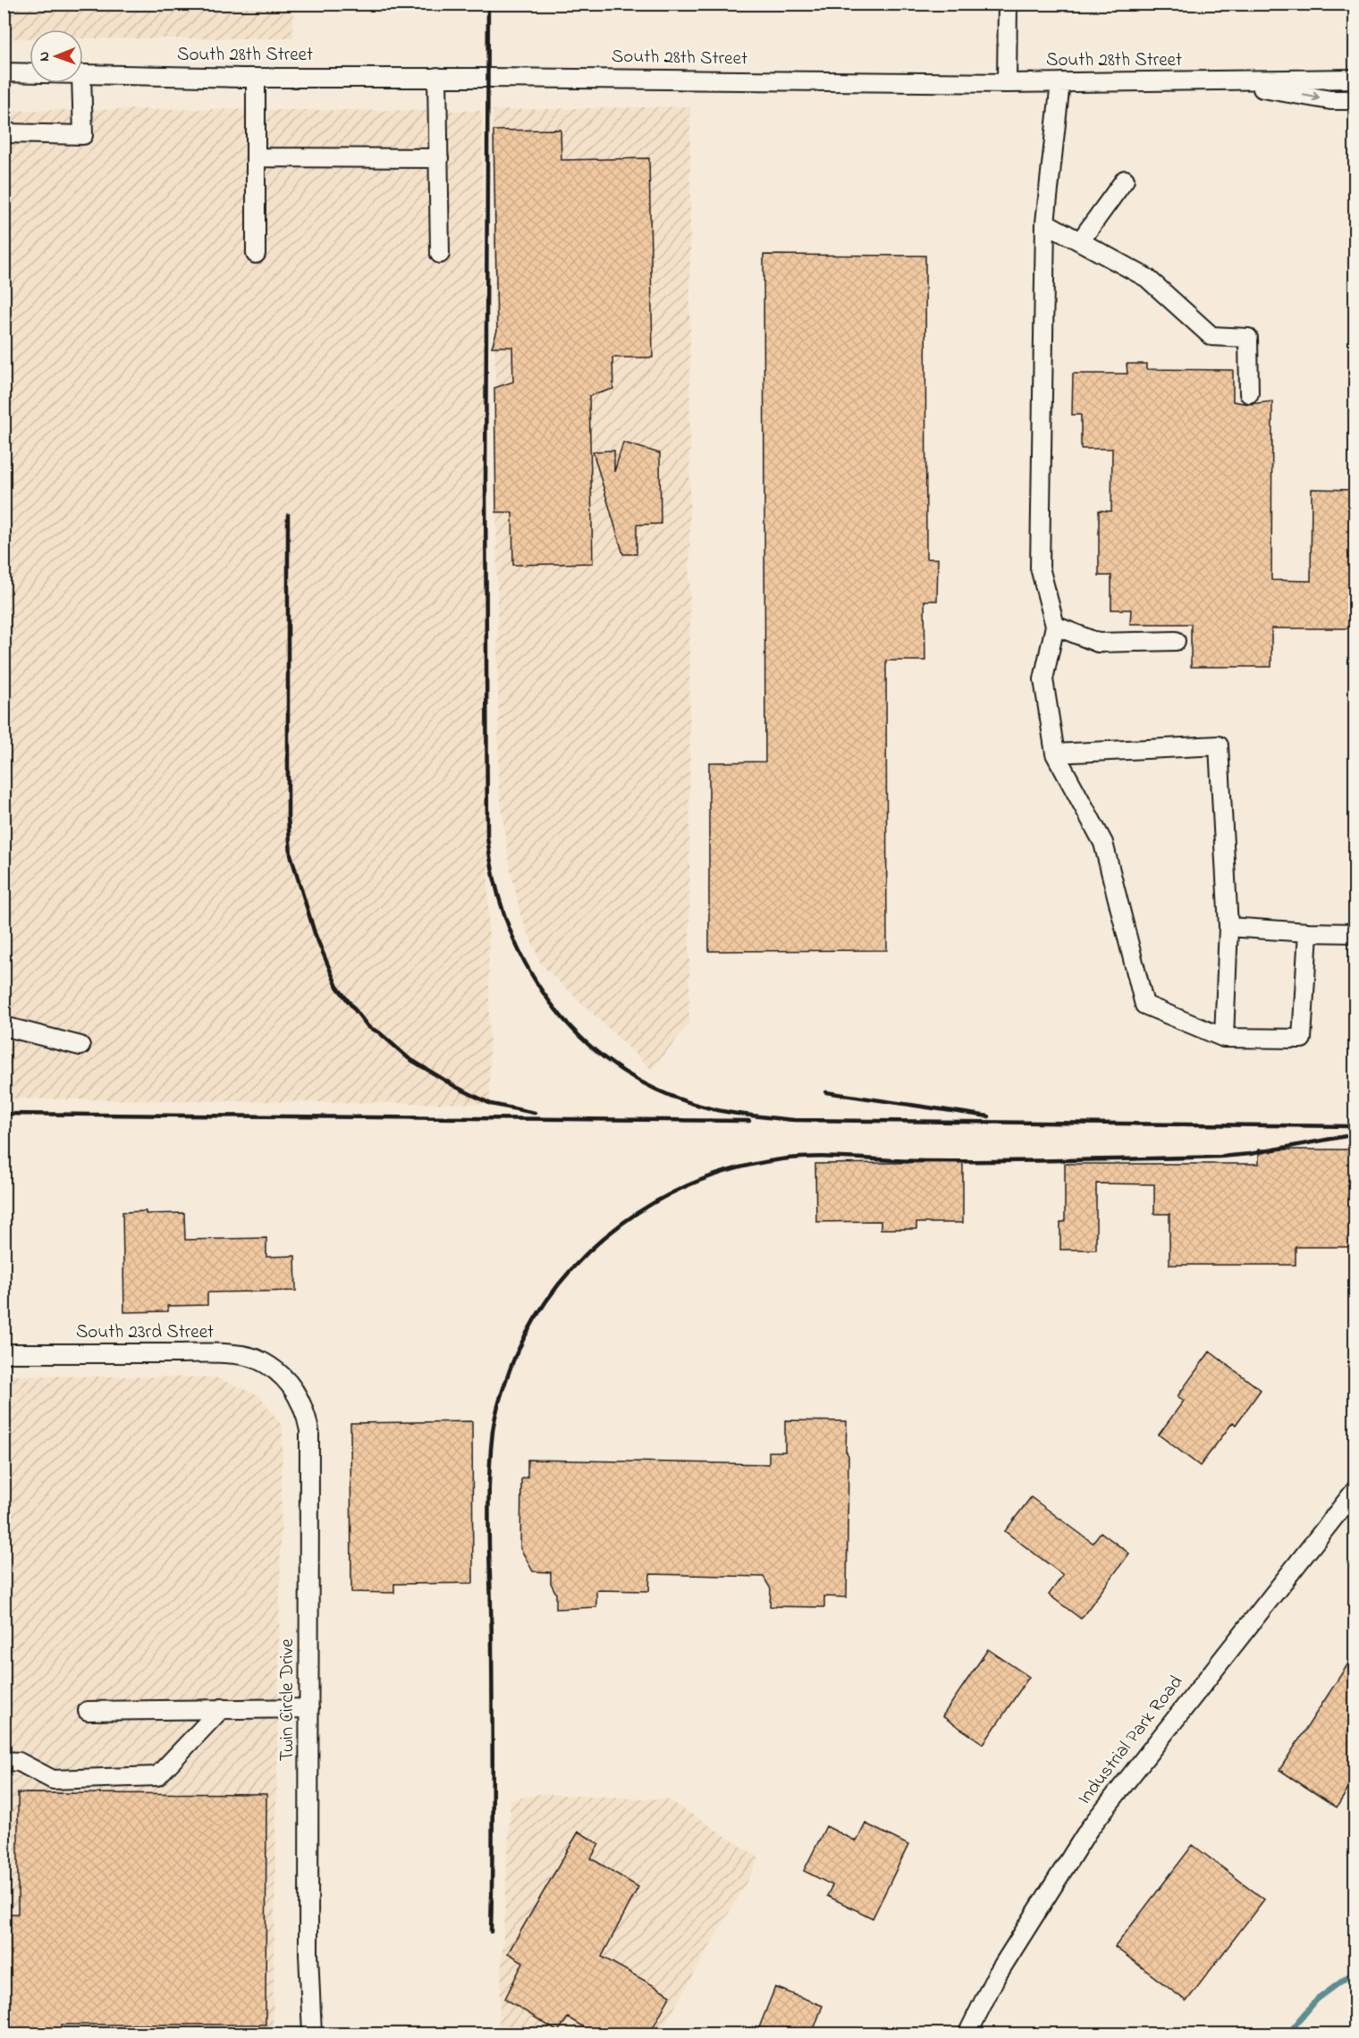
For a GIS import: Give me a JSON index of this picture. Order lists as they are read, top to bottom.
{
  "streets": {
    "street": [
      "South 28th Street",
      "South 23rd Street",
      "Twin Circle Drive",
      "Industrial Park Road"
    ]
  },
  "crossings": [
    ["South 23rd Street", "Twin Circle Drive"]
  ],
  "north": "left"
}
